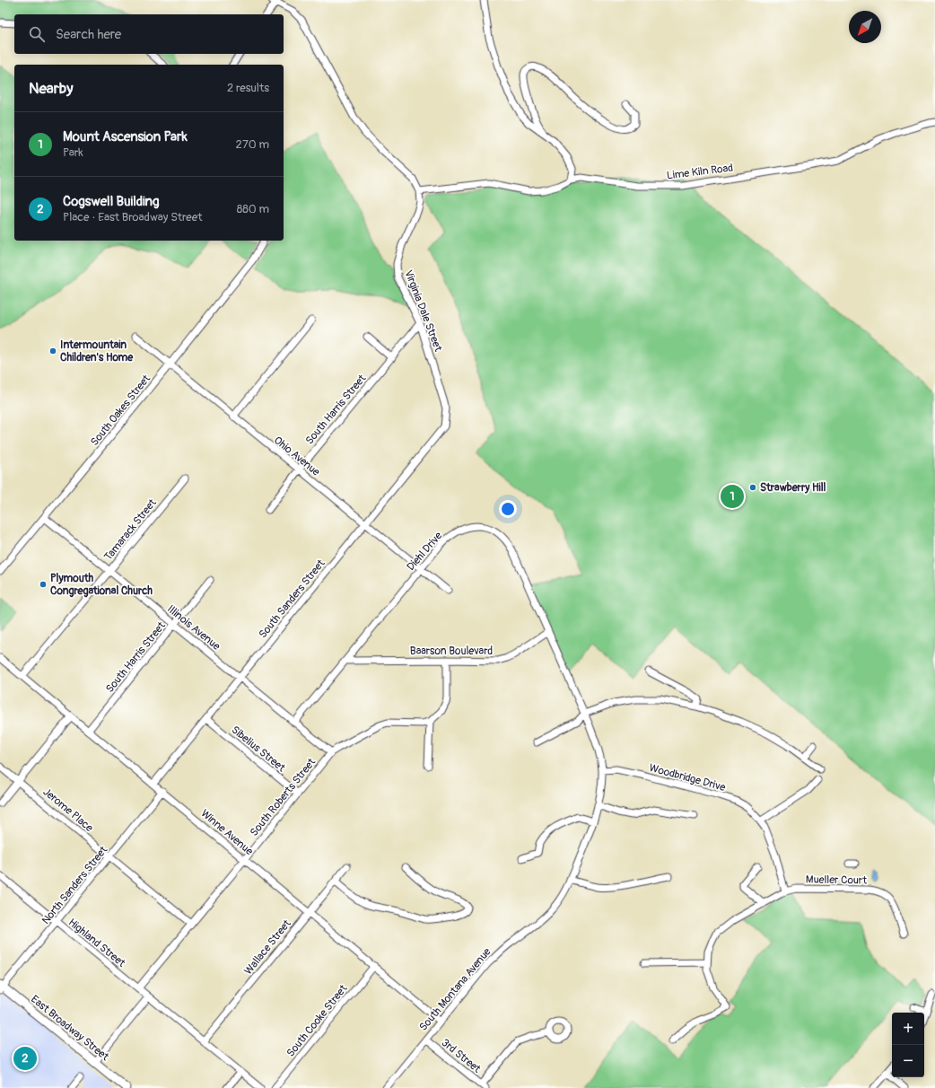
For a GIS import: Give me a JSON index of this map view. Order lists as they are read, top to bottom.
{
  "streets": {
    "street": [
      "Lime Kiln Road",
      "Virginia Dale Street",
      "South Harris Street",
      "South Oakes Street",
      "Ohio Avenue",
      "Tamarack Street",
      "Diehl Drive",
      "South Sanders Street",
      "Illinois Avenue",
      "Baarson Boulevard",
      "Sibelius Street",
      "Woodbridge Drive",
      "South Roberts Street",
      "Jerome Place",
      "Winne Avenue",
      "Mueller Court",
      "North Sanders Street",
      "Highland Street",
      "Wallace Street",
      "South Montana Avenue",
      "South Cooke Street",
      "East Broadway Street",
      "3rd Street"
    ]
  },
  "crossings": [
    ["Lime Kiln Road", "Virginia Dale Street"],
    ["Virginia Dale Street", "South Harris Street"],
    ["Virginia Dale Street", "South Sanders Street"],
    ["South Harris Street", "Ohio Avenue"],
    ["South Harris Street", "Illinois Avenue"],
    ["South Harris Street", "Winne Avenue"],
    ["South Oakes Street", "Ohio Avenue"],
    ["South Oakes Street", "Illinois Avenue"],
    ["Ohio Avenue", "Diehl Drive"],
    ["Ohio Avenue", "South Sanders Street"],
    ["Tamarack Street", "Illinois Avenue"],
    ["Tamarack Street", "Winne Avenue"],
    ["Diehl Drive", "Illinois Avenue"],
    ["Diehl Drive", "Baarson Boulevard"],
    ["Diehl Drive", "South Montana Avenue"],
    ["South Sanders Street", "Illinois Avenue"],
    ["South Sanders Street", "Sibelius Street"],
    ["South Sanders Street", "Winne Avenue"],
    ["Illinois Avenue", "South Roberts Street"],
    ["Sibelius Street", "South Roberts Street"],
    ["Woodbridge Drive", "Mueller Court"],
    ["Woodbridge Drive", "South Montana Avenue"],
    ["South Roberts Street", "Jerome Place"],
    ["South Roberts Street", "Winne Avenue"],
    ["South Roberts Street", "Highland Street"],
    ["Jerome Place", "North Sanders Street"],
    ["Winne Avenue", "North Sanders Street"],
    ["Winne Avenue", "Wallace Street"],
    ["Winne Avenue", "South Montana Avenue"],
    ["Winne Avenue", "South Cooke Street"],
    ["North Sanders Street", "Highland Street"],
    ["North Sanders Street", "East Broadway Street"],
    ["Highland Street", "Wallace Street"],
    ["South Montana Avenue", "3rd Street"]
  ],
  "places": ["Intermountain Children's Home", "Strawberry Hill", "Plymouth Congregational Church"],
  "north": "bottom left",
  "page": {
    "search": "Search here",
    "heading": ["Nearby", "2 results"],
    "list": [
      {
        "mark": "1",
        "name": "Mount Ascension Park",
        "note": "Park",
        "value": "270 m"
      },
      {
        "mark": "2",
        "name": "Cogswell Building",
        "note": "Place · East Broadway Street",
        "value": "880 m"
      }
    ],
    "pins": ["1", "2"],
    "map_buttons": ["+", "−"]
  }
}
